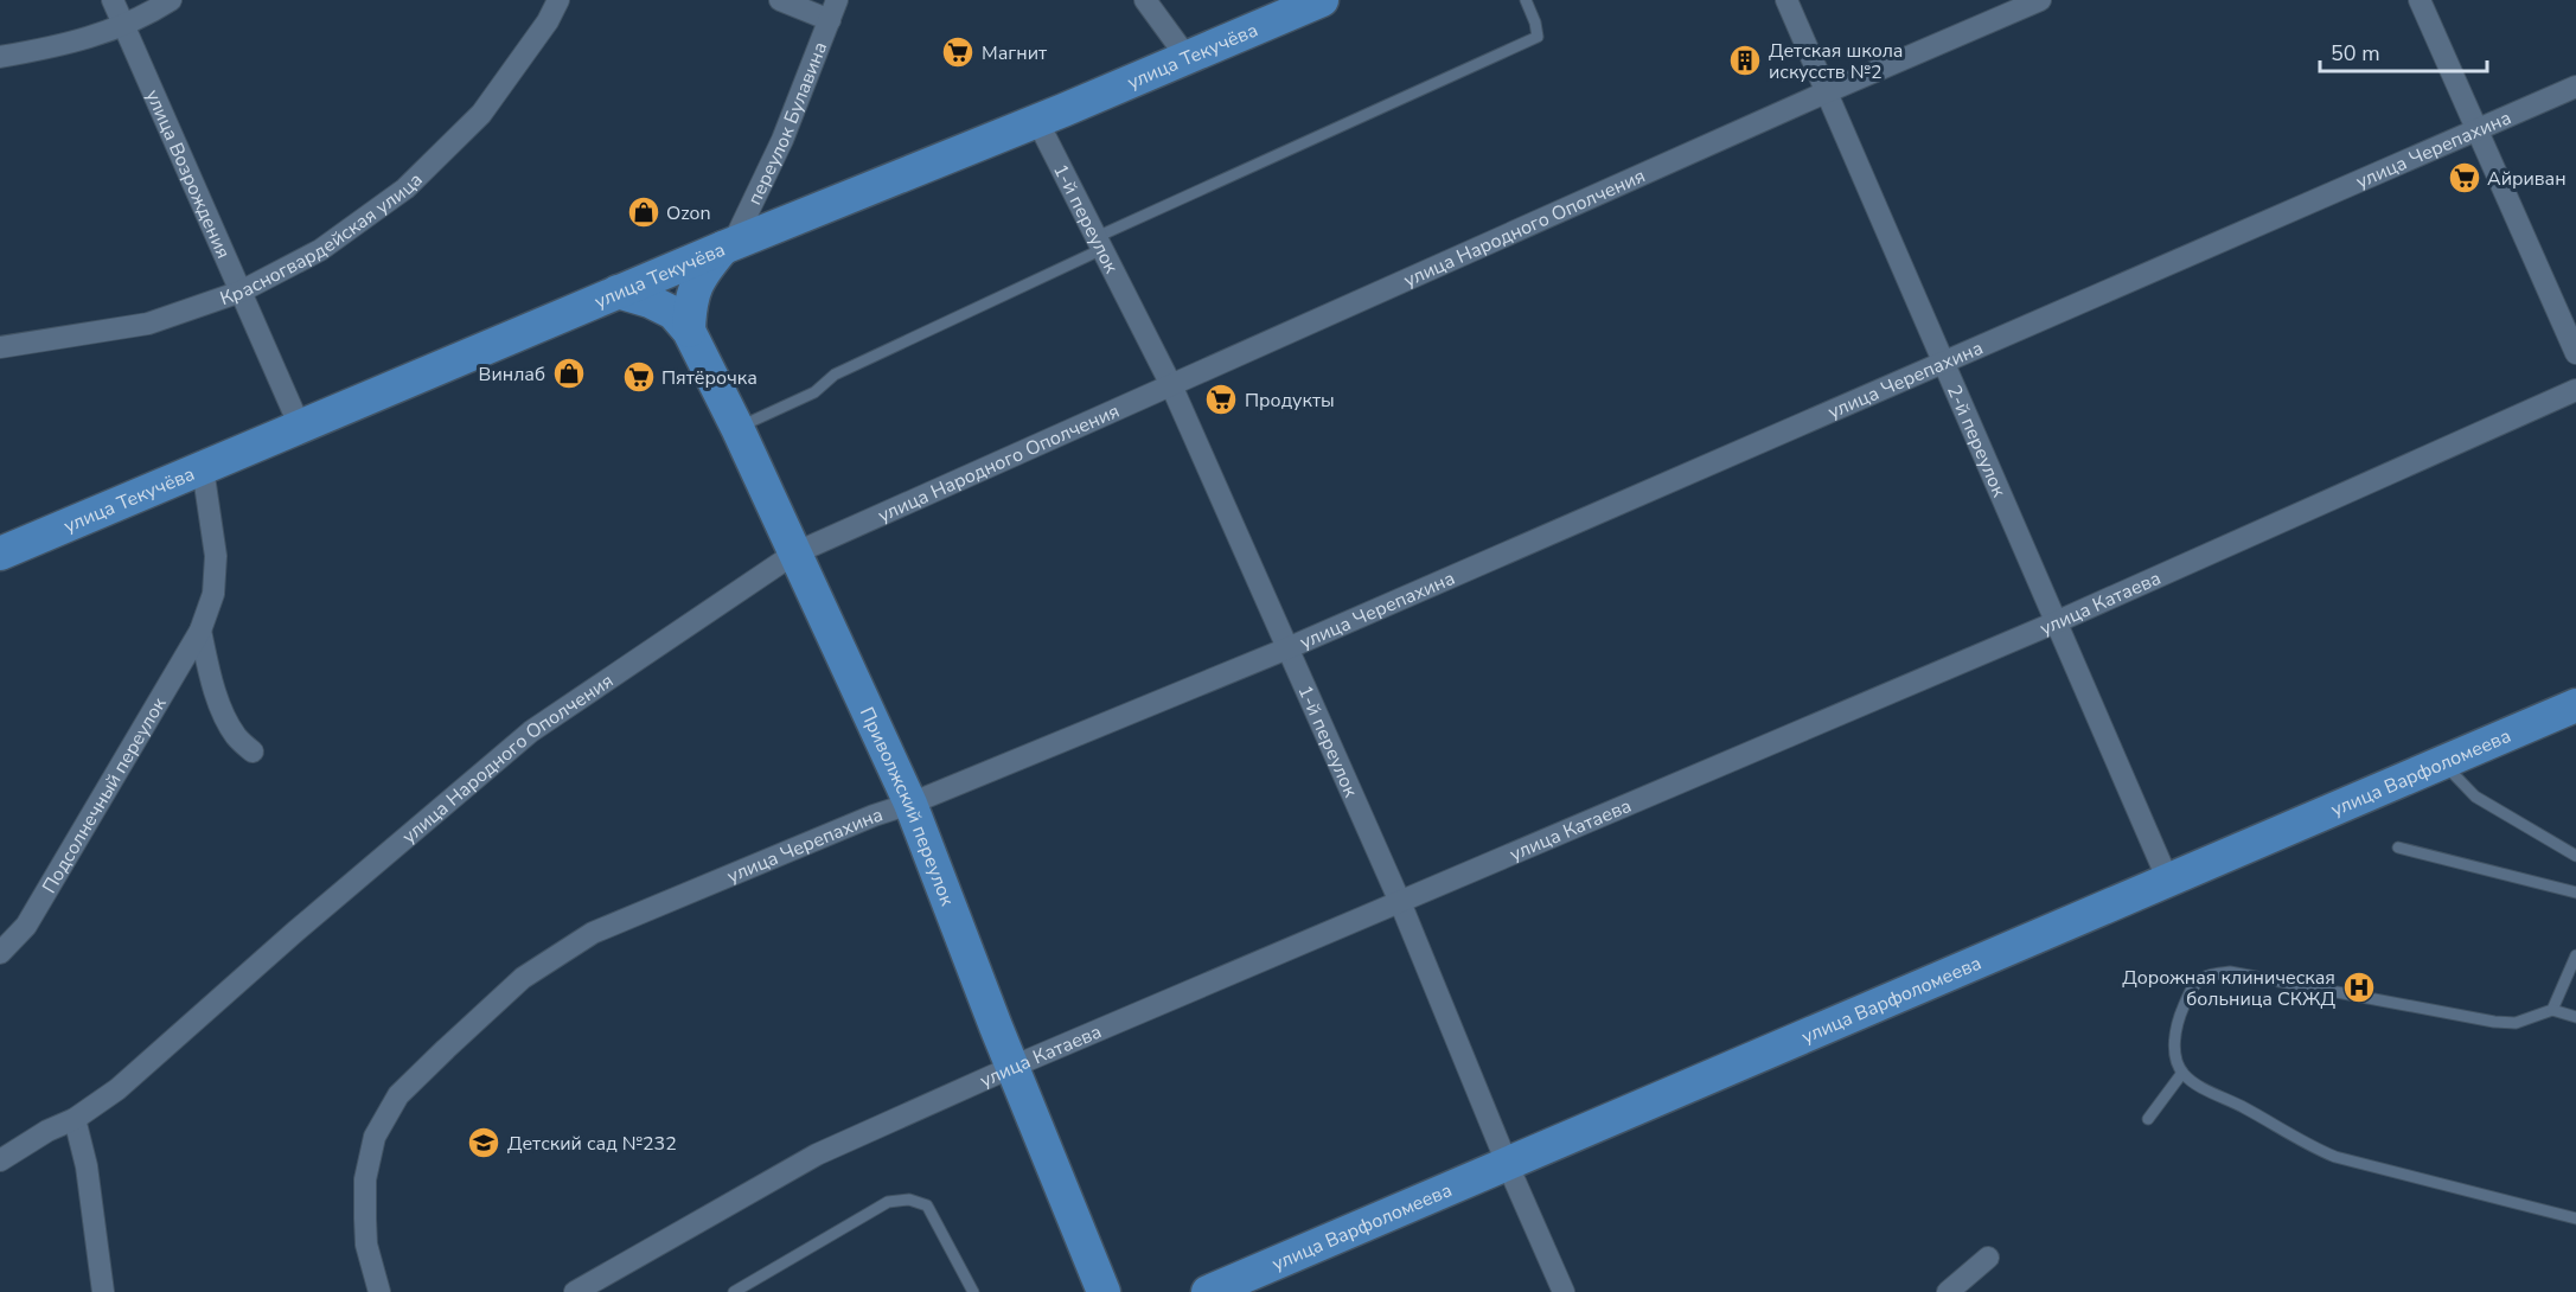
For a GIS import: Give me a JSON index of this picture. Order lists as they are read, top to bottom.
{
  "streets": {
    "main road": ["улица Текучёва", "улица Варфоломеева", "Приволжский переулок"],
    "street": [
      "переулок Булавина",
      "улица Черепахина",
      "улица Возрождения",
      "1-й переулок",
      "улица Народного Ополчения",
      "Красногвардейская улица",
      "2-й переулок",
      "улица Катаева",
      "Подсолнечный переулок"
    ]
  },
  "crossings": [
    ["улица Текучёва", "переулок Булавина"],
    ["улица Текучёва", "улица Возрождения"],
    ["улица Текучёва", "1-й переулок"],
    ["улица Текучёва", "Подсолнечный переулок"],
    ["улица Текучёва", "Приволжский переулок"],
    ["улица Черепахина", "1-й переулок"],
    ["улица Черепахина", "2-й переулок"],
    ["улица Черепахина", "Приволжский переулок"],
    ["улица Возрождения", "Красногвардейская улица"],
    ["1-й переулок", "улица Народного Ополчения"],
    ["1-й переулок", "улица Катаева"],
    ["1-й переулок", "улица Варфоломеева"],
    ["улица Народного Ополчения", "2-й переулок"],
    ["улица Народного Ополчения", "Приволжский переулок"],
    ["2-й переулок", "улица Катаева"],
    ["2-й переулок", "улица Варфоломеева"],
    ["улица Катаева", "Приволжский переулок"]
  ],
  "places": {
    "supermarket": [
      "Магнит",
      "Айриван",
      "Пятёрочка",
      "Продукты"
    ],
    "building": ["Детская школа искусств №2"],
    "shop": ["Ozon", "Винлаб"],
    "hospital": ["Дорожная клиническая больница СКЖД"],
    "school or university": ["Детский сад №232"]
  },
  "scale_bar": "50 m"
}
